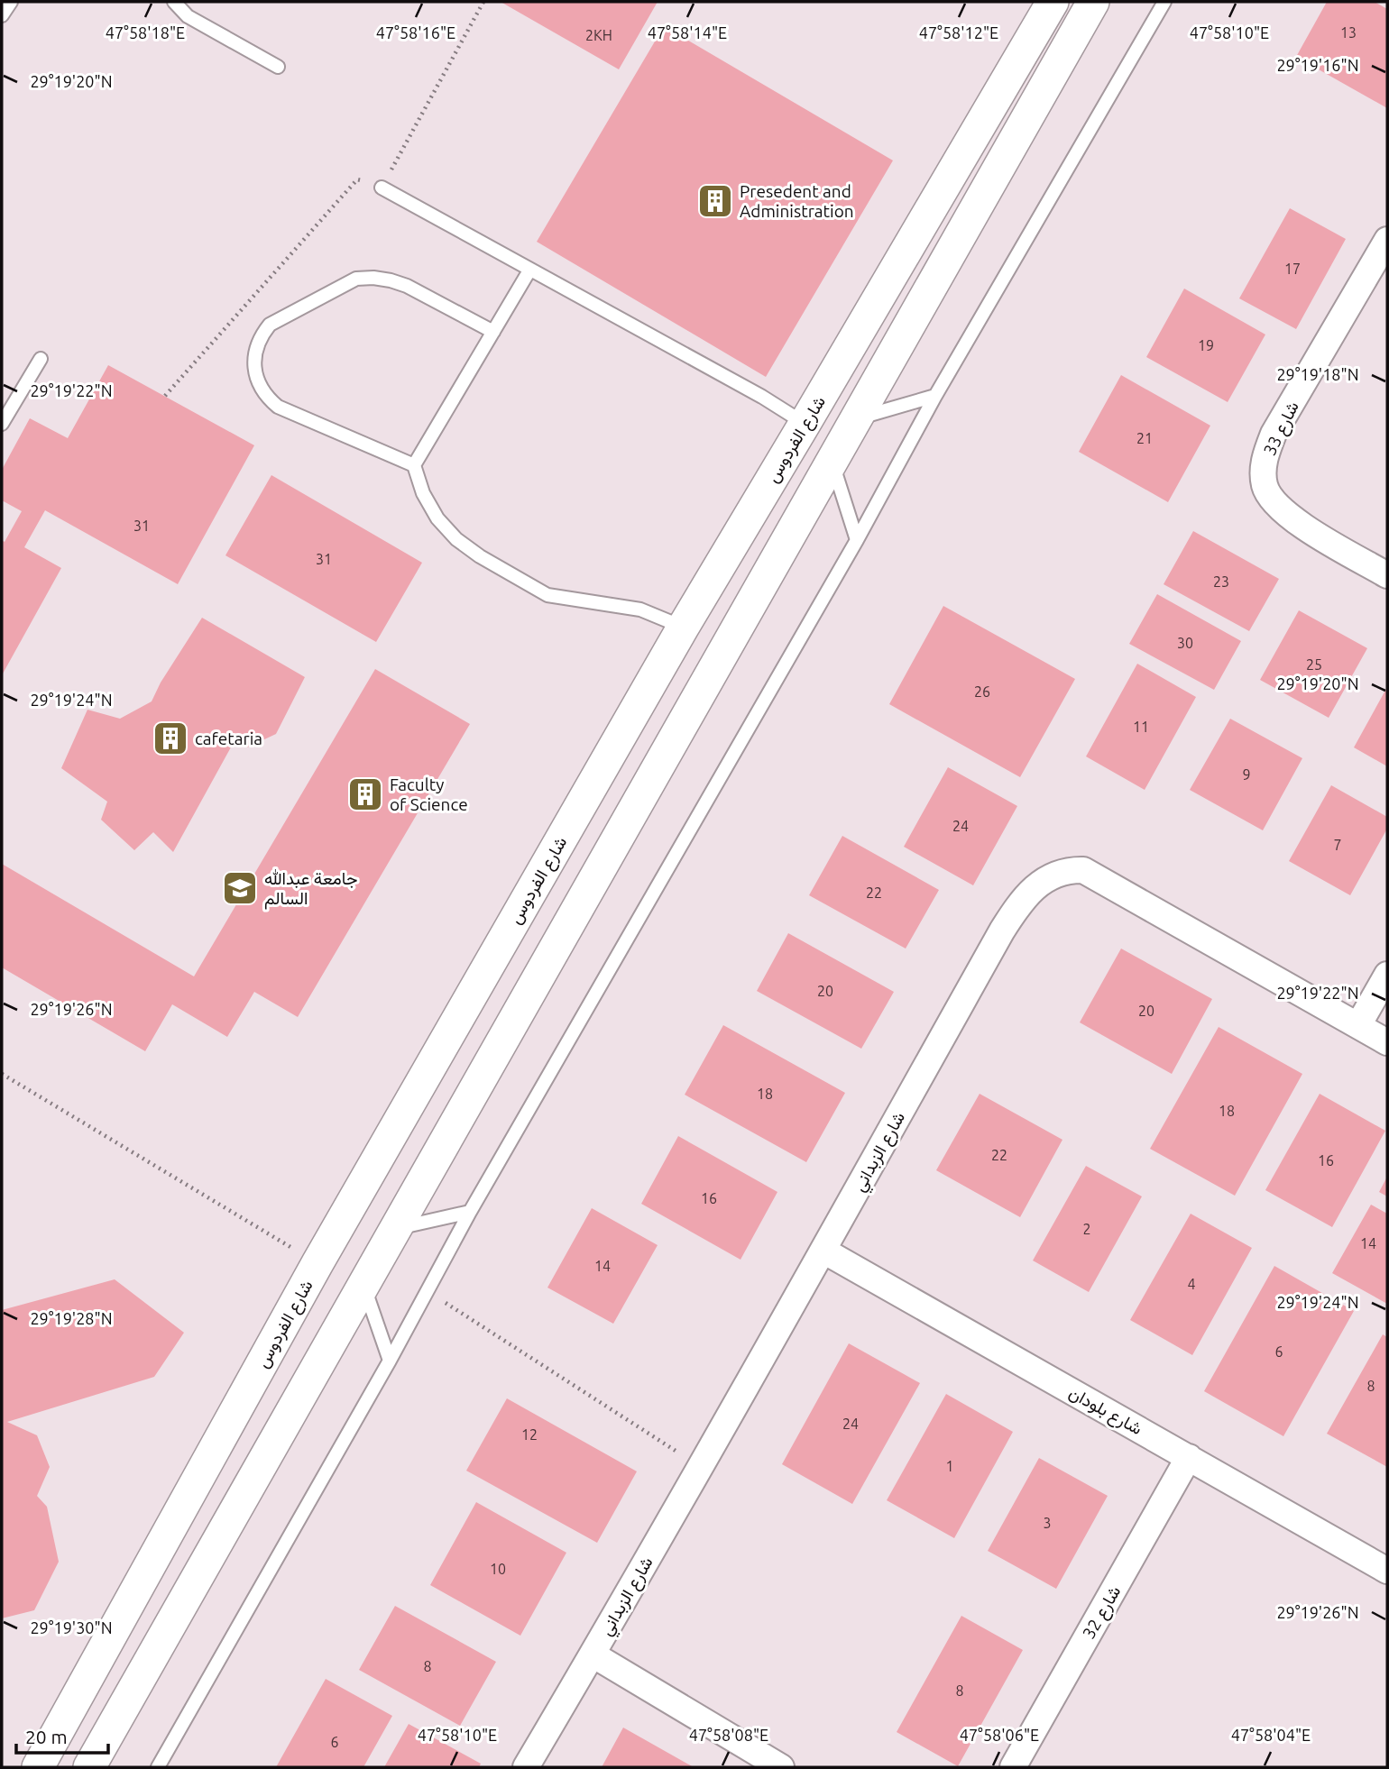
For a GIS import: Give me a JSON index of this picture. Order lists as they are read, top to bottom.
{
  "streets": {
    "street": [
      "شارع 33",
      "شارع الفردوس",
      "شارع الزبداني",
      "شارع بلودان",
      "شارع 32"
    ]
  },
  "crossings": [
    ["شارع الزبداني", "شارع بلودان"],
    ["شارع بلودان", "شارع 32"]
  ],
  "places": {
    "building": ["Presedent and Administration", "cafetaria", "Faculty of Science"],
    "school or university": ["جامعة عبدالله السالم"]
  },
  "house_numbers": [
    "13",
    "2KH",
    "17",
    "19",
    "21",
    "31",
    "31",
    "23",
    "30",
    "25",
    "26",
    "11",
    "9",
    "24",
    "7",
    "22",
    "20",
    "20",
    "18",
    "18",
    "22",
    "16",
    "16",
    "2",
    "14",
    "14",
    "4",
    "6",
    "8",
    "24",
    "12",
    "1",
    "3",
    "10",
    "8",
    "8",
    "6"
  ],
  "scale_bar": "20 m",
  "coordinates": [
    "47°58'18\"E",
    "47°58'14\"E",
    "47°58'12\"E",
    "47°58'10\"E",
    "47°58'16\"E",
    "29°19'16\"N",
    "29°19'20\"N",
    "29°19'18\"N",
    "29°19'22\"N",
    "29°19'24\"N",
    "29°19'26\"N",
    "29°19'28\"N",
    "29°19'30\"N",
    "47°58'08\"E",
    "47°58'06\"E",
    "47°58'04\"E"
  ]
}
